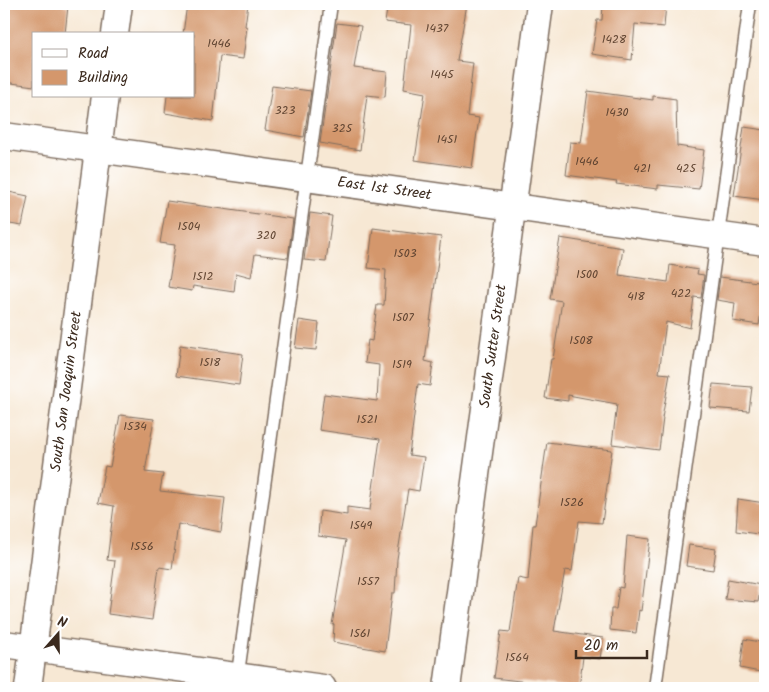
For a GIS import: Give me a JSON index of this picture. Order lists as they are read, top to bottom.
{
  "streets": {
    "street": ["East 1st Street", "South Sutter Street", "South San Joaquin Street"]
  },
  "crossings": [
    ["East 1st Street", "South Sutter Street"],
    ["East 1st Street", "South San Joaquin Street"]
  ],
  "house_numbers": [
    "1437",
    "1428",
    "1446",
    "1445",
    "323",
    "1430",
    "325",
    "1451",
    "1446",
    "421",
    "425",
    "1504",
    "320",
    "1503",
    "1500",
    "1512",
    "422",
    "418",
    "1507",
    "1508",
    "1518",
    "1519",
    "1521",
    "1534",
    "1526",
    "1549",
    "1556",
    "1557",
    "1561",
    "1564"
  ],
  "legend": ["Road", "Building"],
  "scale_bar": "20 m",
  "north": "top"
}
